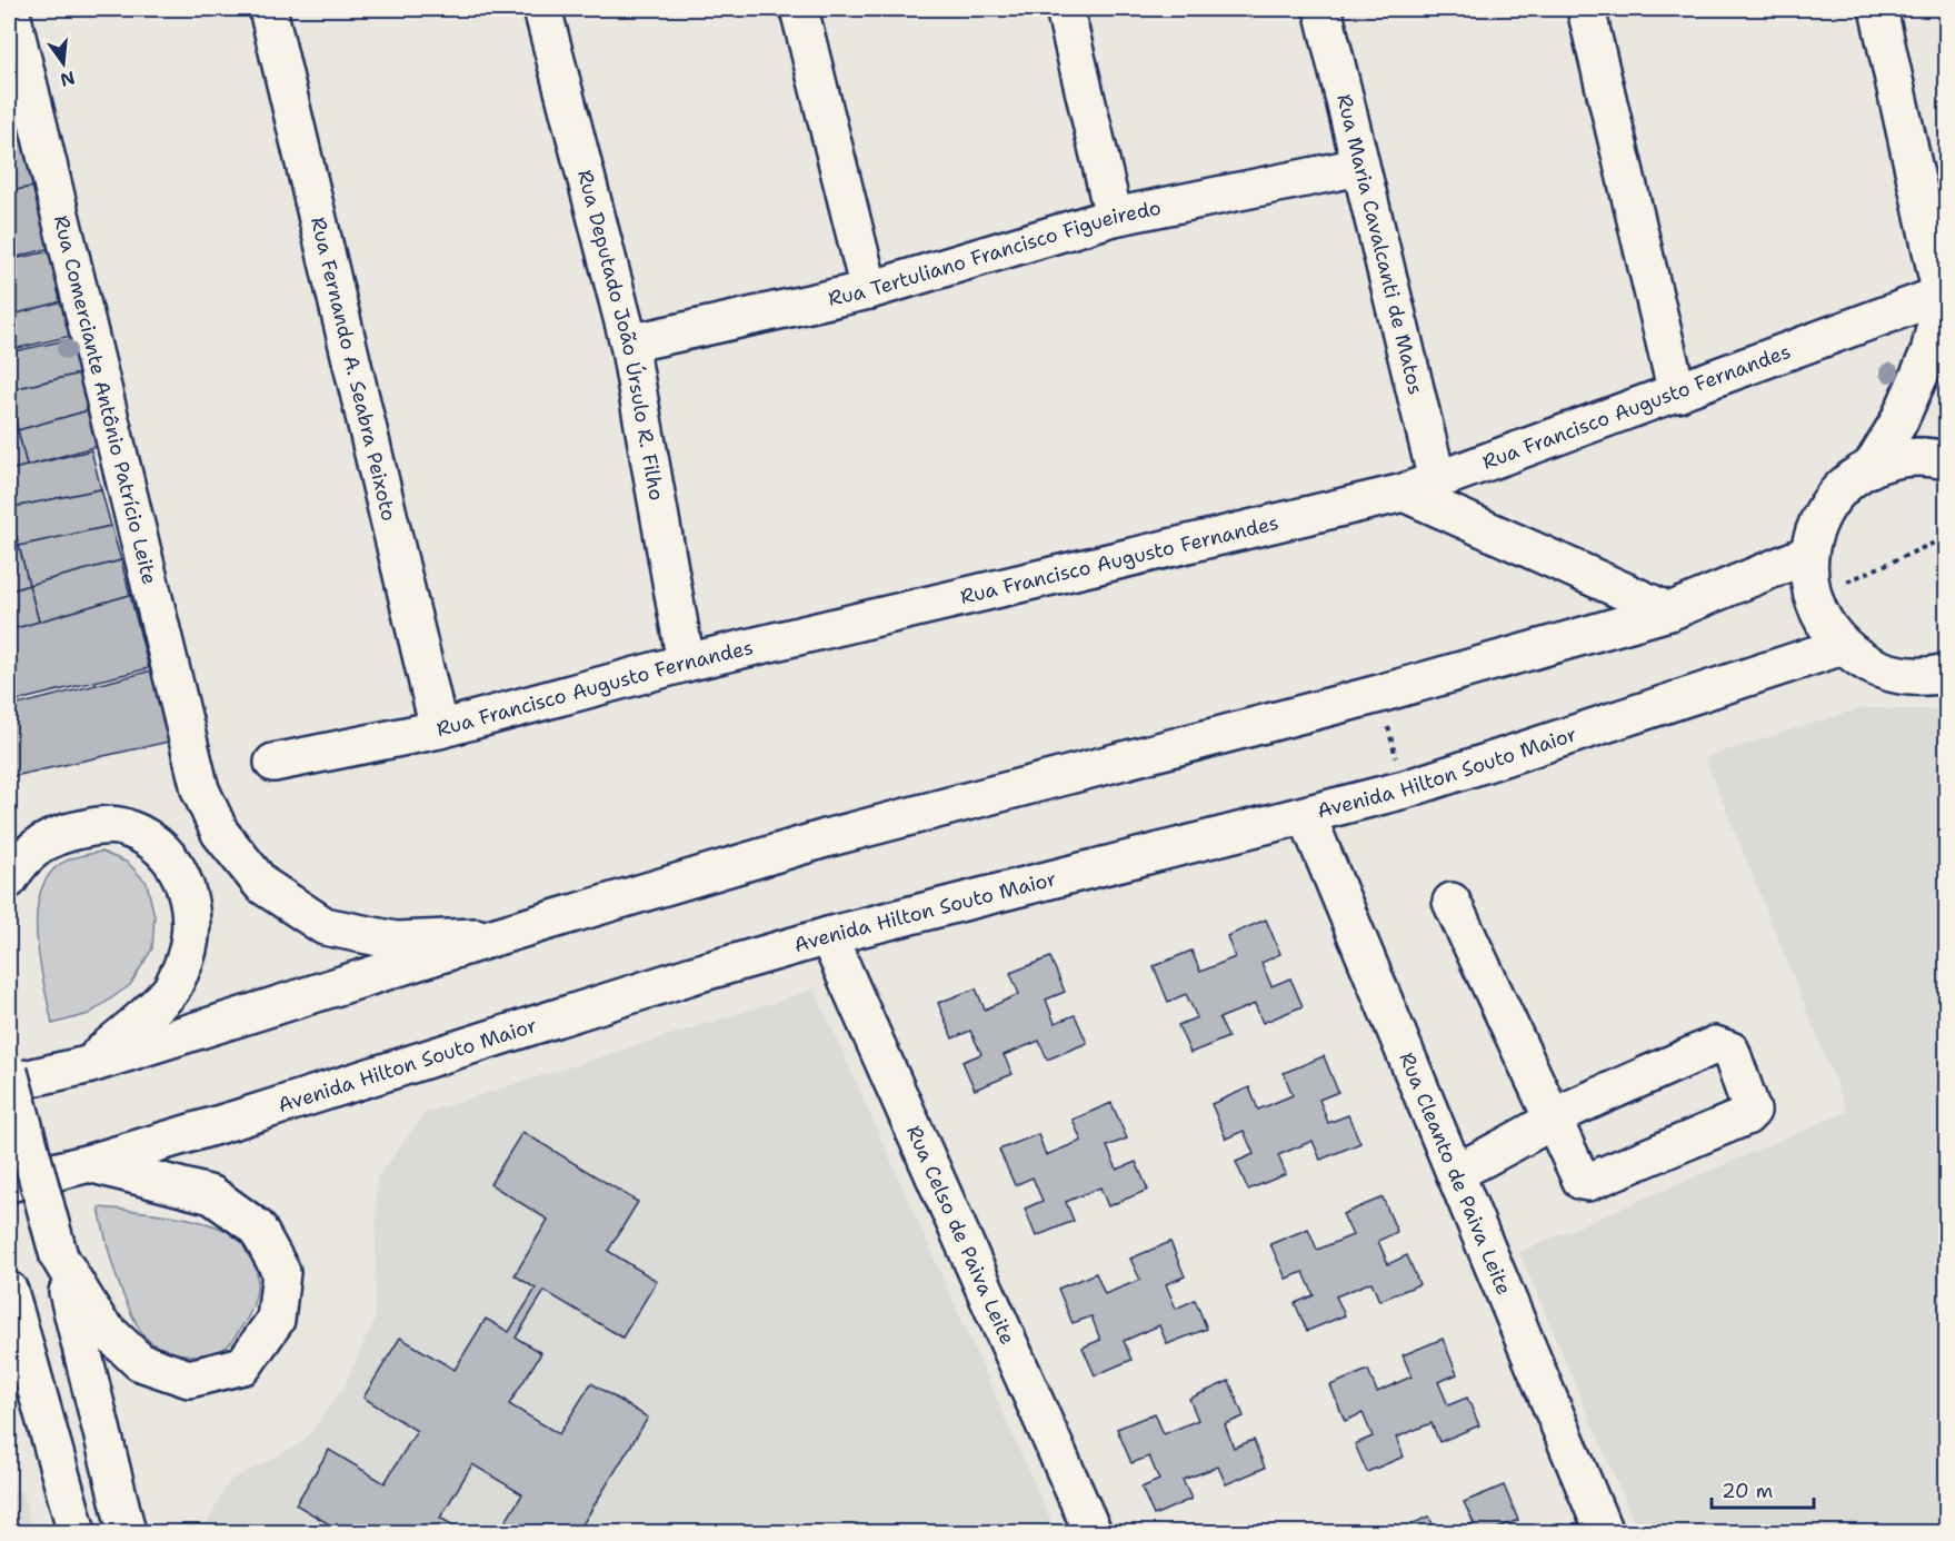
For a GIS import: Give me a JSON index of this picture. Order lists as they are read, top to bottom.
{
  "streets": {
    "street": [
      "Rua Maria Cavalcanti de Matos",
      "Rua Tertuliano Francisco Figueiredo",
      "Rua Deputado João Úrsulo R. Filho",
      "Rua Fernando A. Seabra Peixoto",
      "Rua Comerciante Antônio Patrício Leite",
      "Rua Francisco Augusto Fernandes",
      "Avenida Hilton Souto Maior",
      "Rua Cleanto de Paiva Leite",
      "Rua Celso de Paiva Leite"
    ]
  },
  "crossings": [
    ["Rua Maria Cavalcanti de Matos", "Rua Tertuliano Francisco Figueiredo"],
    ["Rua Maria Cavalcanti de Matos", "Rua Francisco Augusto Fernandes"],
    ["Rua Tertuliano Francisco Figueiredo", "Rua Deputado João Úrsulo R. Filho"],
    ["Rua Deputado João Úrsulo R. Filho", "Rua Francisco Augusto Fernandes"],
    ["Rua Fernando A. Seabra Peixoto", "Rua Francisco Augusto Fernandes"],
    ["Avenida Hilton Souto Maior", "Rua Cleanto de Paiva Leite"],
    ["Avenida Hilton Souto Maior", "Rua Celso de Paiva Leite"]
  ],
  "scale_bar": "20 m",
  "north": "bottom"
}
